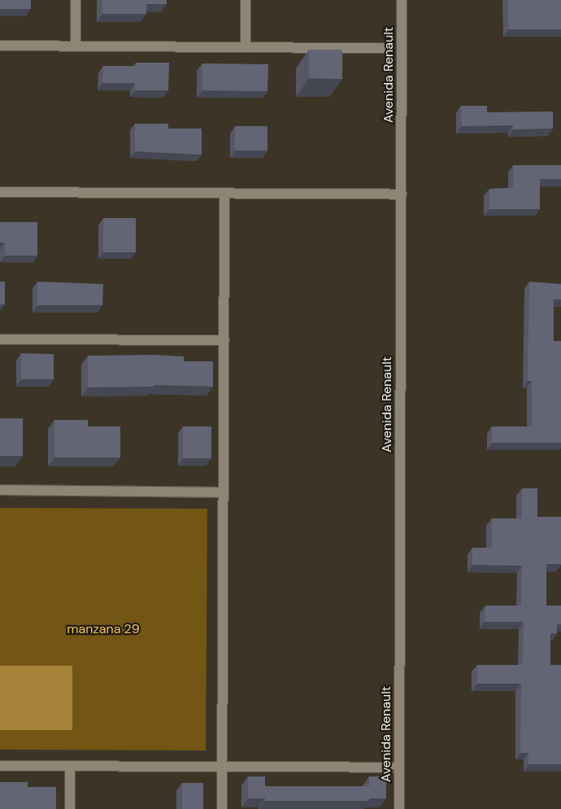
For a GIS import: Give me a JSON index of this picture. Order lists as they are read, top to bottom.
{
  "streets": {
    "street": ["Avenida Renault"]
  },
  "parks": ["manzana 29"]
}
